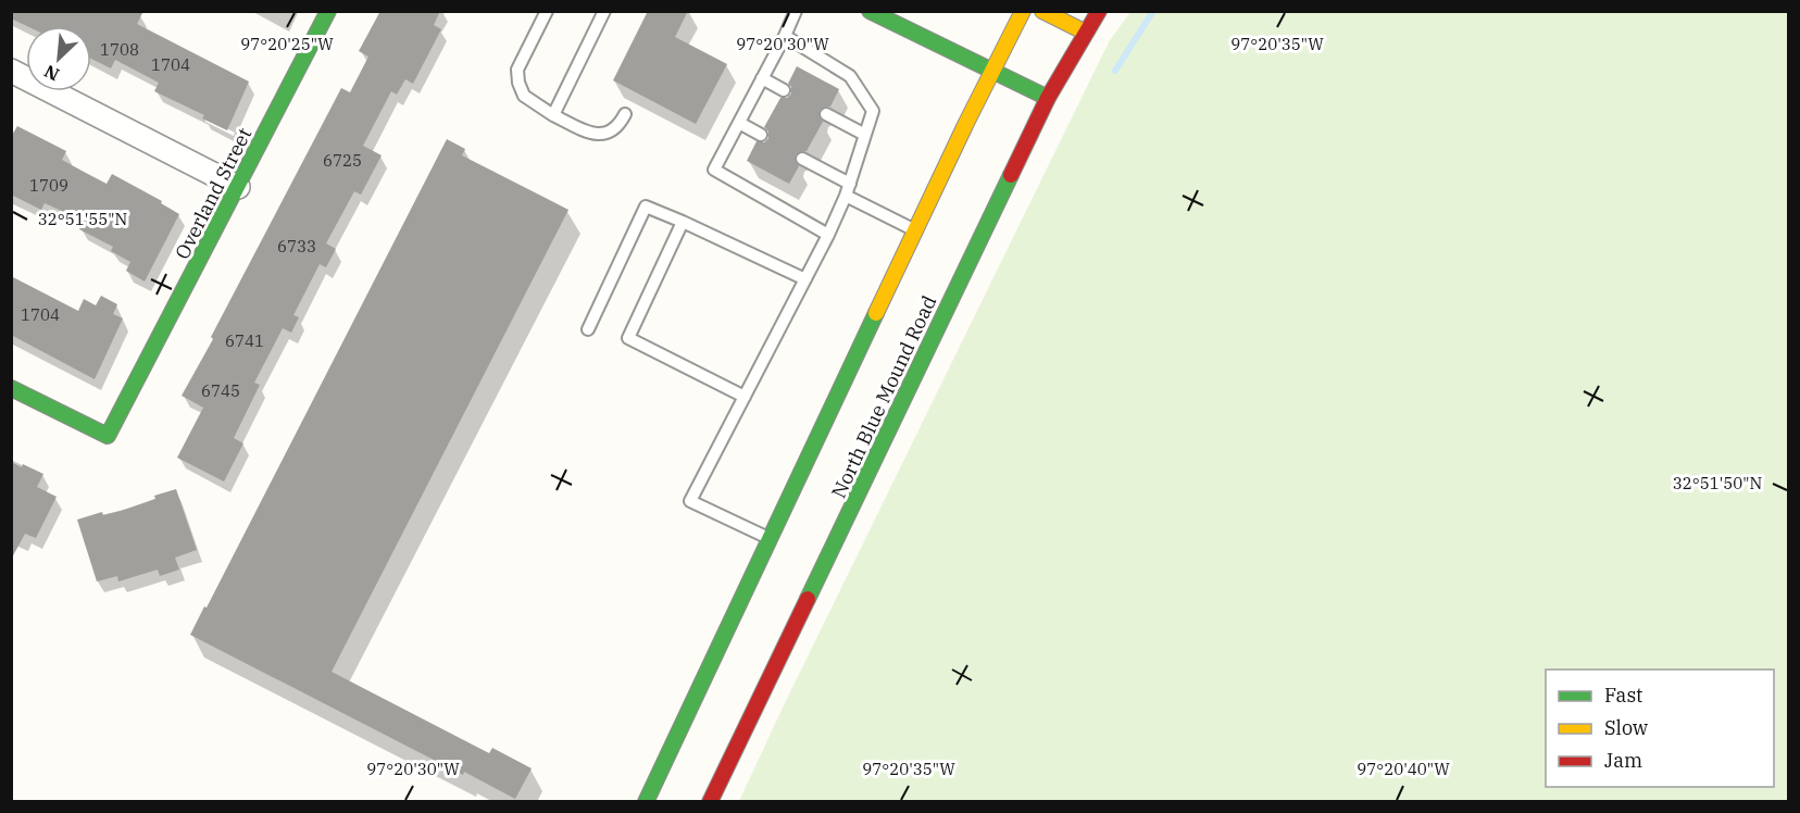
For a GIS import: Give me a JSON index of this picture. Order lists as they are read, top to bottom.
{
  "streets": {
    "main road": ["Overland Street", "North Blue Mound Road"]
  },
  "house_numbers": [
    "1708",
    "1704",
    "6725",
    "1709",
    "6733",
    "1704",
    "6741",
    "6745"
  ],
  "legend": ["Fast", "Slow", "Jam"],
  "north": "bottom left",
  "coordinates": [
    "97°20'25\"W",
    "97°20'30\"W",
    "97°20'35\"W",
    "32°51'55\"N",
    "32°51'50\"N",
    "97°20'40\"W"
  ]
}
